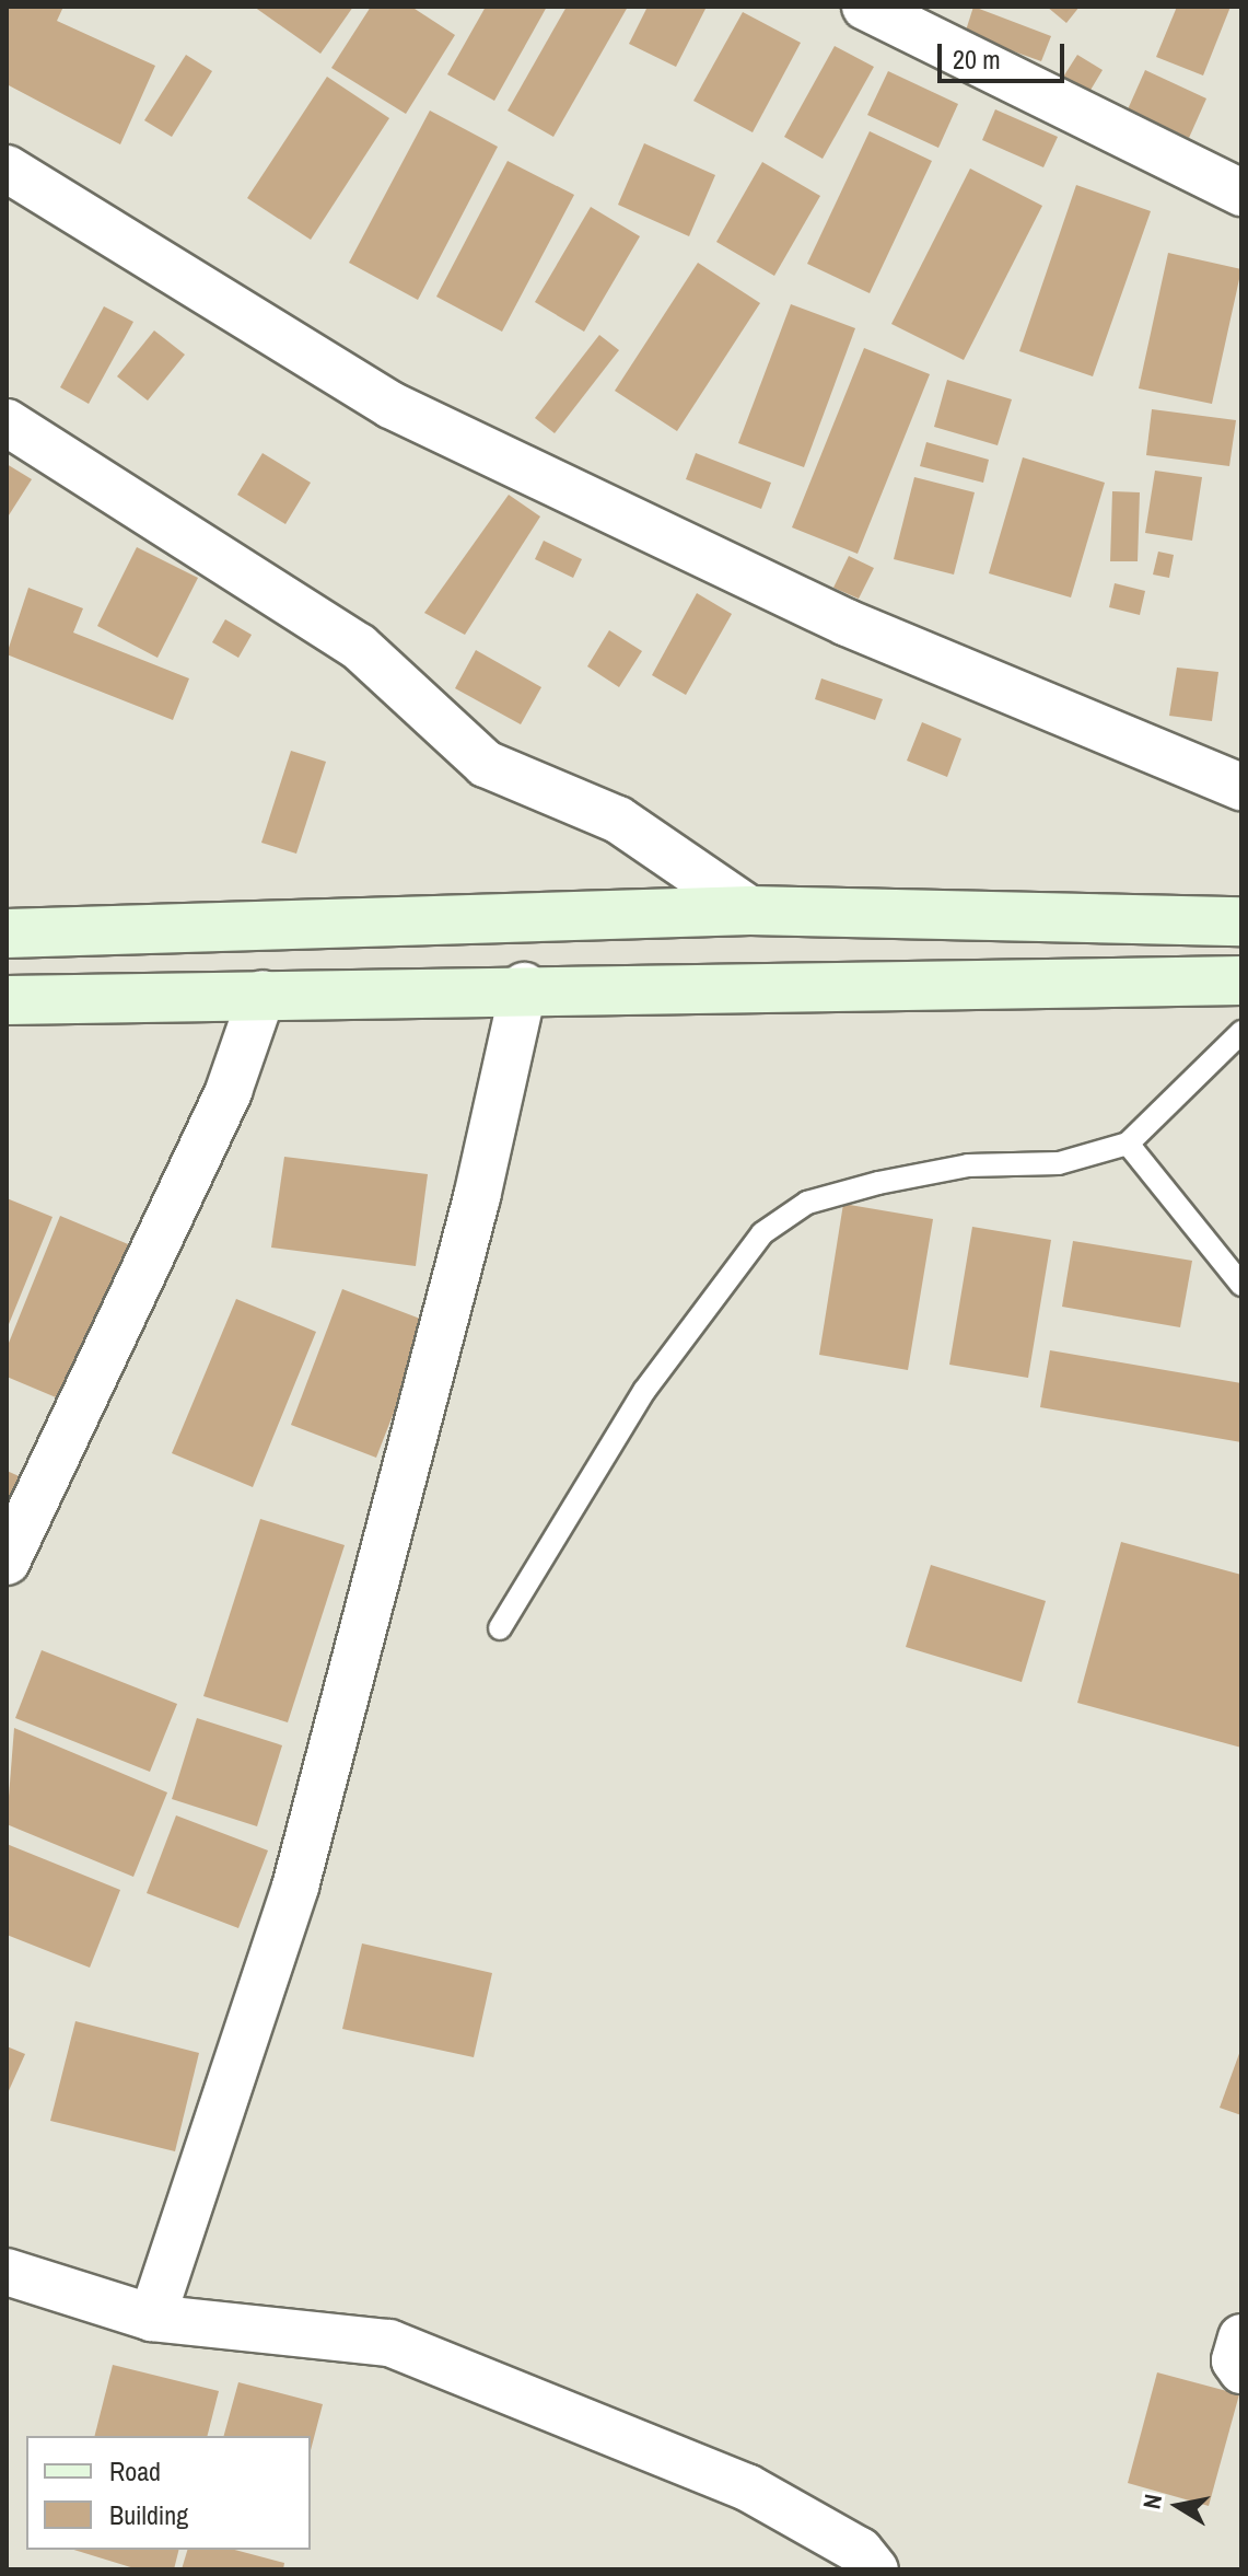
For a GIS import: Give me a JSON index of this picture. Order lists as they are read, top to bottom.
{
  "legend": ["Road", "Building"],
  "scale_bar": "20 m",
  "north": "left"
}
